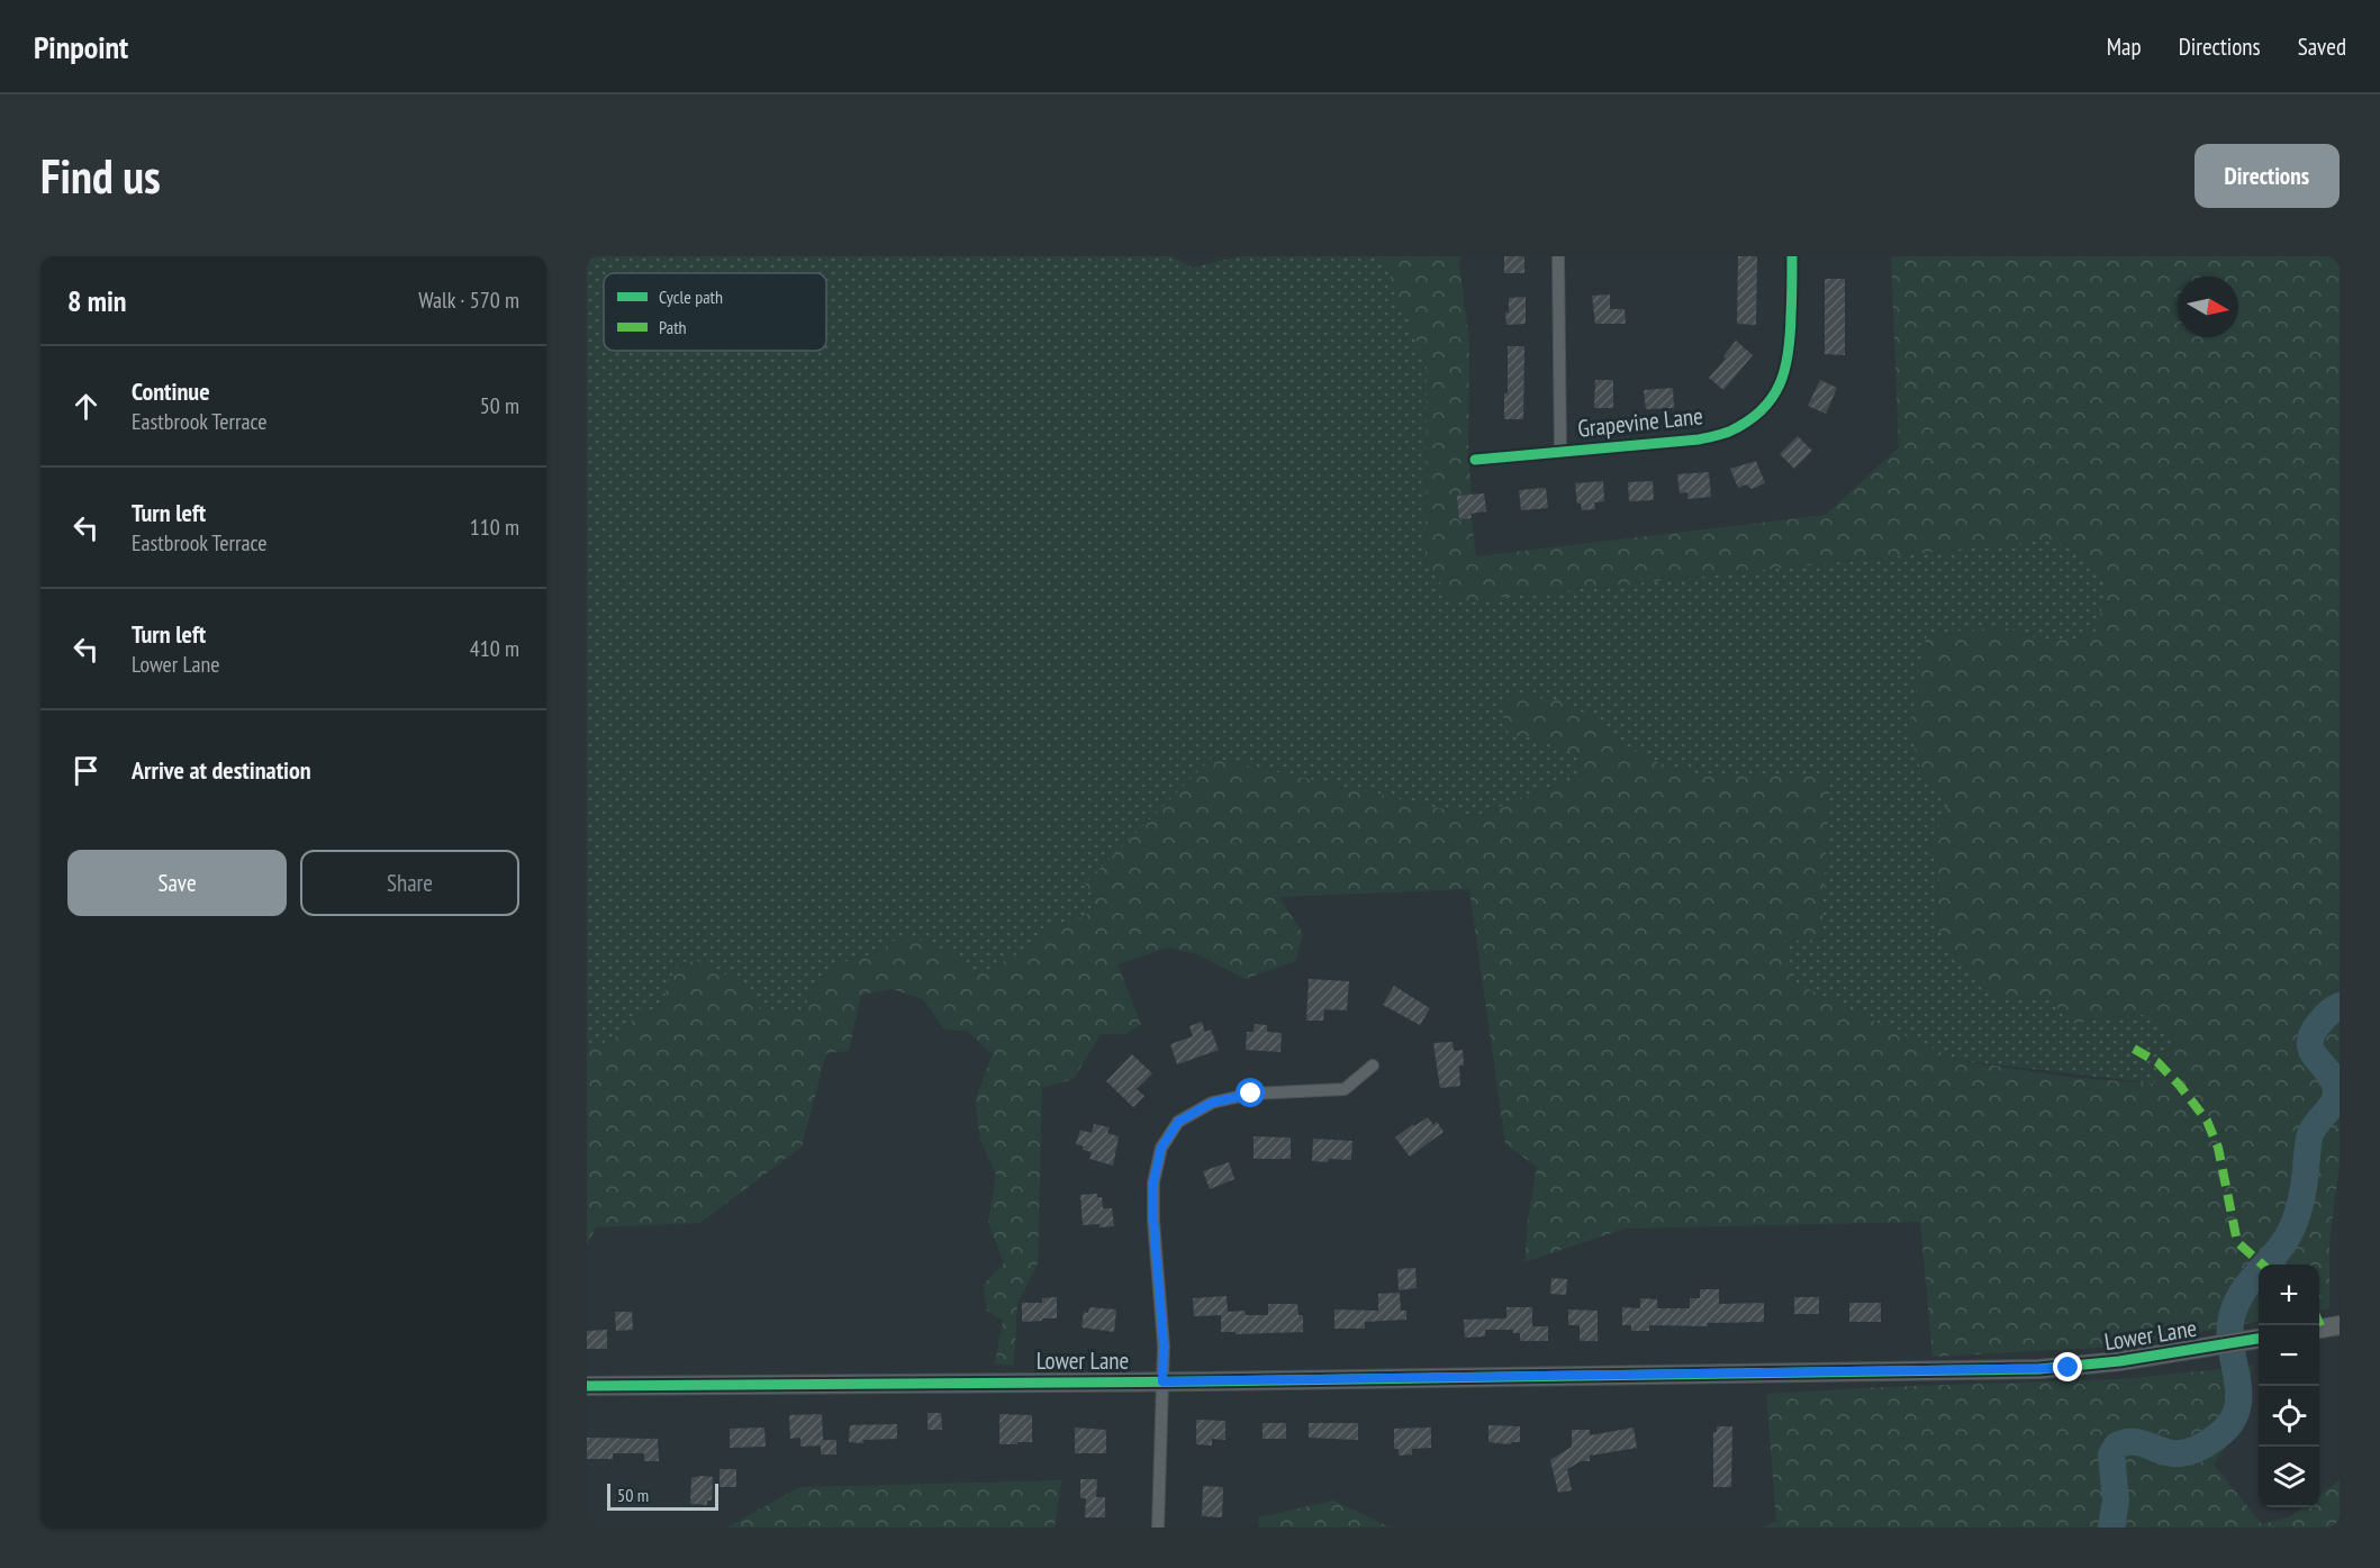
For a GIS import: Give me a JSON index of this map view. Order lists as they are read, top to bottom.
{
  "streets": {
    "street": ["Grapevine Lane", "Lower Lane"]
  },
  "legend": ["Cycle path", "Path"],
  "scale_bar": "50 m",
  "north": "right",
  "page": {
    "header": "Pinpoint",
    "nav": ["Map", "Directions", "Saved"],
    "buttons": [
      "Directions",
      ["Save", "Share"]
    ],
    "title": "Find us",
    "heading": ["8 min", "Walk · 570 m"],
    "list": [
      ["Continue", "Eastbrook Terrace", "50 m"],
      ["Turn left", "Eastbrook Terrace", "110 m"],
      ["Turn left", "Lower Lane", "410 m"],
      "Arrive at destination"
    ],
    "map_buttons": ["+", "−"],
    "scale": "50 m"
  }
}
